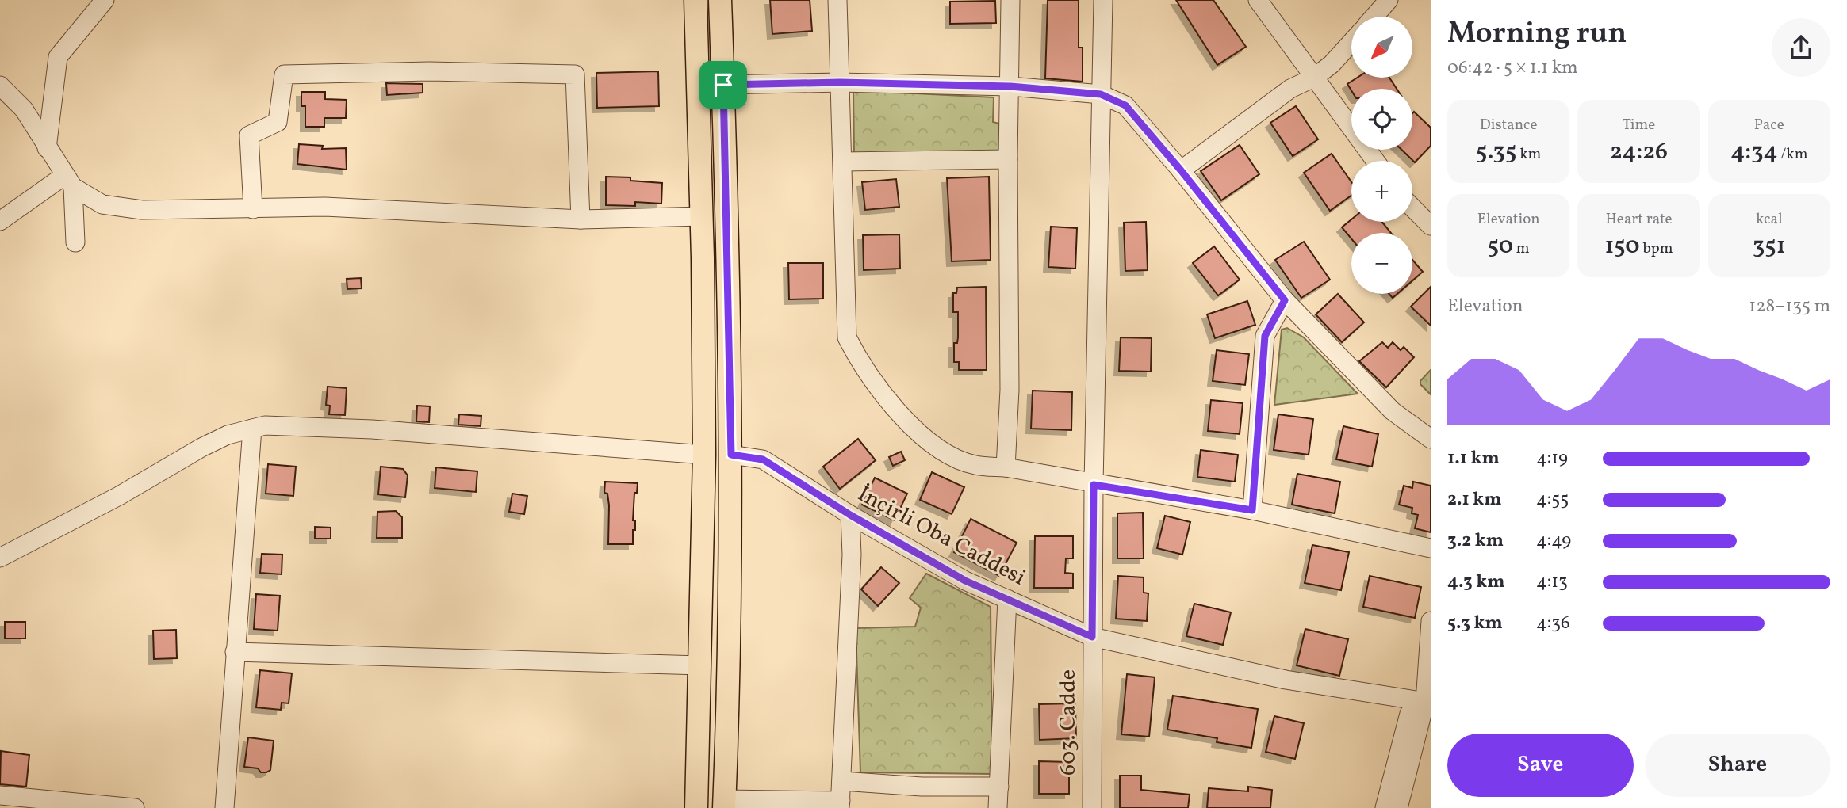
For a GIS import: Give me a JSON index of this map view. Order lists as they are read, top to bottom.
{
  "streets": {
    "street": ["İnçirli Oba Caddesi", "603. Cadde"]
  },
  "crossings": [
    ["İnçirli Oba Caddesi", "603. Cadde"]
  ],
  "north": "bottom left",
  "page": {
    "heading": ["Morning run", "06:42 · 5 × 1.1 km"],
    "map_buttons": ["+", "−"],
    "stats": [
      ["Distance", "5.35 km"],
      ["Time", "24:26"],
      ["Pace", "4:34 /km"],
      ["Elevation", "50 m"],
      ["Heart rate", "150 bpm"],
      ["kcal", "351"]
    ],
    "chart": ["Elevation", "128–135 m"],
    "list": [
      {
        "name": "1.1 km",
        "note": "4:19"
      },
      {
        "name": "2.1 km",
        "note": "4:55"
      },
      {
        "name": "3.2 km",
        "note": "4:49"
      },
      {
        "name": "4.3 km",
        "note": "4:13"
      },
      {
        "name": "5.3 km",
        "note": "4:36"
      }
    ],
    "buttons": ["Save", "Share"]
  }
}
